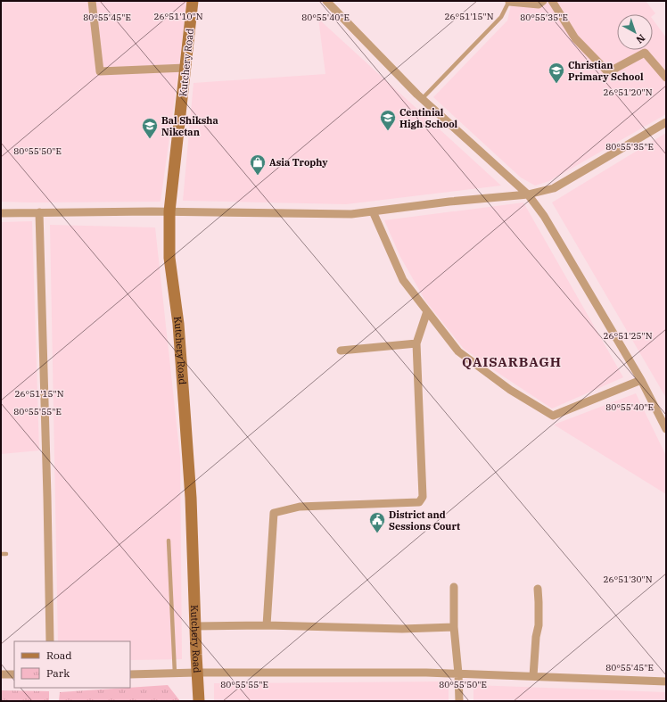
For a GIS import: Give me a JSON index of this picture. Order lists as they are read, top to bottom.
{
  "streets": {
    "street": ["Kutchery Road"]
  },
  "districts": ["QAISARBAGH"],
  "places": {
    "school or university": ["Christian Primary School", "Centinial High School", "Bal Shiksha Niketan"],
    "shop": ["Asia Trophy"],
    "public building": ["District and Sessions Court"]
  },
  "legend": ["Road", "Park"],
  "north": "bottom right",
  "coordinates": [
    "26°51'10\"N",
    "26°51'15\"N",
    "80°55'35\"E",
    "80°55'45\"E",
    "80°55'40\"E",
    "26°51'20\"N",
    "80°55'50\"E",
    "26°51'25\"N",
    "80°55'55\"E",
    "26°51'30\"N"
  ]
}
